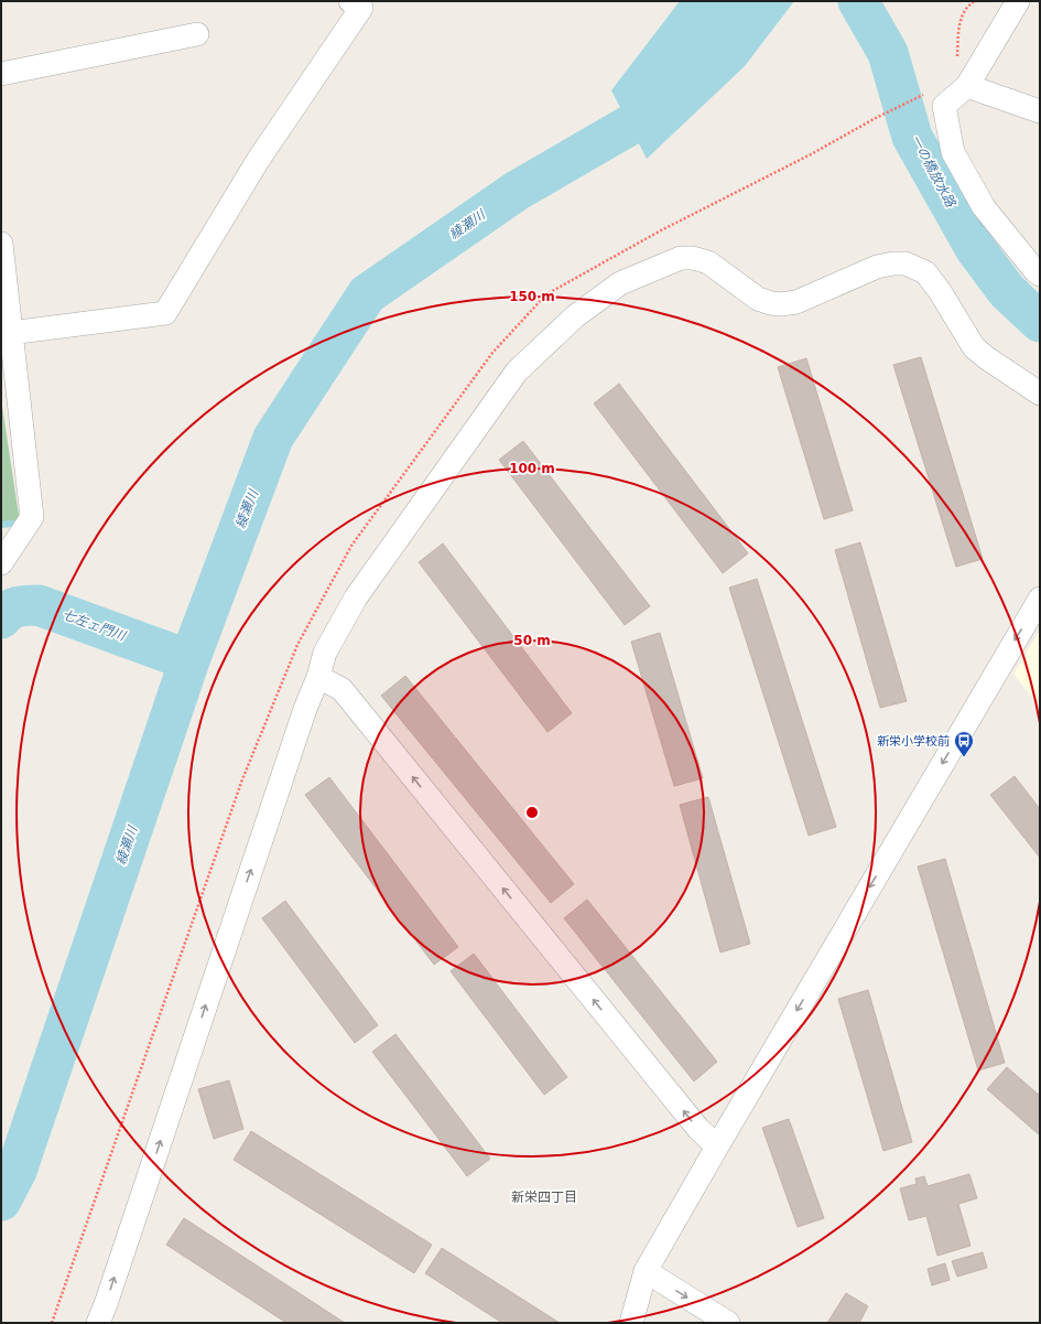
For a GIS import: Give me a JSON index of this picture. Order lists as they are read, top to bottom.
{
  "districts": ["新栄四丁目"],
  "water": ["一の橋放水路", "綾瀬川", "七左ェ門川"],
  "places": {
    "bus stop": ["新栄小学校前"]
  },
  "rings": ["150 m", "100 m", "50 m"]
}
